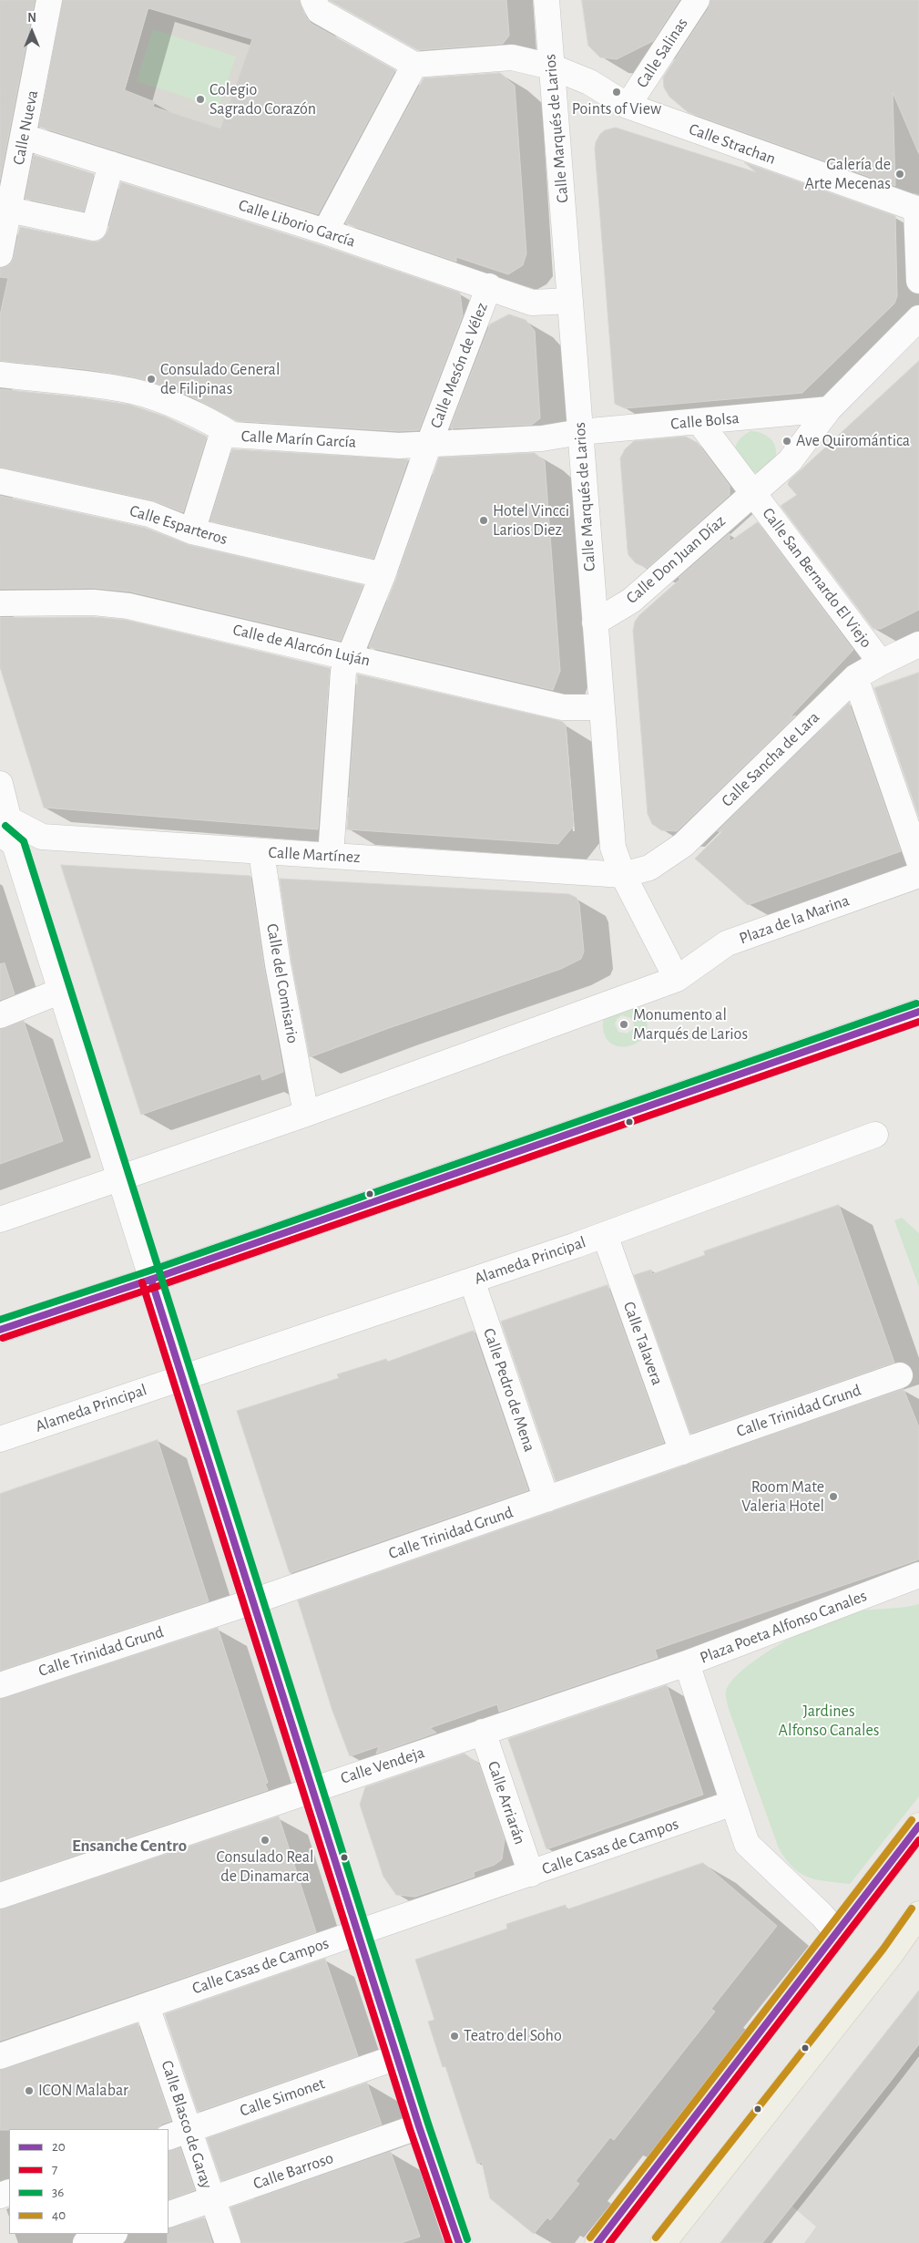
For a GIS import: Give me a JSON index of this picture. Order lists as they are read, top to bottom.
{
  "streets": {
    "street": [
      "Calle Salinas",
      "Calle Nueva",
      "Calle Marqués de Larios",
      "Calle Strachan",
      "Calle Liborio García",
      "Calle Mesón de Vélez",
      "Calle Bolsa",
      "Calle Marín García",
      "Calle Esparteros",
      "Calle Don Juan Díaz",
      "Calle San Bernardo El Viejo",
      "Calle de Alarcón Luján",
      "Calle Sancha de Lara",
      "Calle Martínez",
      "Plaza de la Marina",
      "Calle del Comisario",
      "Alameda Principal",
      "Calle Talavera",
      "Calle Pedro de Mena",
      "Calle Trinidad Grund",
      "Plaza Poeta Alfonso Canales",
      "Calle Vendeja",
      "Calle Arriarán",
      "Calle Casas de Campos",
      "Calle Simonet",
      "Calle Blasco de Garay",
      "Calle Barroso"
    ]
  },
  "crossings": [
    ["Calle Salinas", "Calle Strachan"],
    ["Calle Nueva", "Calle Liborio García"],
    ["Calle Marqués de Larios", "Calle Strachan"],
    ["Calle Marqués de Larios", "Calle Liborio García"],
    ["Calle Marqués de Larios", "Calle Bolsa"],
    ["Calle Marqués de Larios", "Calle Marín García"],
    ["Calle Marqués de Larios", "Calle Don Juan Díaz"],
    ["Calle Marqués de Larios", "Calle de Alarcón Luján"],
    ["Calle Marqués de Larios", "Calle Sancha de Lara"],
    ["Calle Marqués de Larios", "Calle Martínez"],
    ["Calle Marqués de Larios", "Plaza de la Marina"],
    ["Calle Liborio García", "Calle Mesón de Vélez"],
    ["Calle Mesón de Vélez", "Calle Marín García"],
    ["Calle Mesón de Vélez", "Calle Esparteros"],
    ["Calle Mesón de Vélez", "Calle de Alarcón Luján"],
    ["Calle Mesón de Vélez", "Calle Martínez"],
    ["Calle Bolsa", "Calle Marín García"],
    ["Calle Bolsa", "Calle San Bernardo El Viejo"],
    ["Calle Don Juan Díaz", "Calle San Bernardo El Viejo"],
    ["Calle San Bernardo El Viejo", "Calle Sancha de Lara"],
    ["Calle Sancha de Lara", "Calle Martínez"],
    ["Calle Martínez", "Calle del Comisario"],
    ["Alameda Principal", "Calle Talavera"],
    ["Alameda Principal", "Calle Pedro de Mena"],
    ["Calle Talavera", "Calle Trinidad Grund"],
    ["Calle Pedro de Mena", "Calle Trinidad Grund"],
    ["Plaza Poeta Alfonso Canales", "Calle Vendeja"],
    ["Plaza Poeta Alfonso Canales", "Calle Casas de Campos"],
    ["Calle Vendeja", "Calle Arriarán"],
    ["Calle Arriarán", "Calle Casas de Campos"],
    ["Calle Casas de Campos", "Calle Blasco de Garay"],
    ["Calle Simonet", "Calle Blasco de Garay"],
    ["Calle Blasco de Garay", "Calle Barroso"]
  ],
  "districts": ["Ensanche Centro"],
  "parks": ["Jardines Alfonso Canales"],
  "places": [
    "Points of View",
    "Colegio Sagrado Corazón",
    "Galería de Arte Mecenas",
    "Consulado General de Filipinas",
    "Ave Quiromántica",
    "Hotel Vincci Larios Diez",
    "Monumento al Marqués de Larios",
    "Room Mate Valeria Hotel",
    "Consulado Real de Dinamarca",
    "Teatro del Soho",
    "ICON Malabar"
  ],
  "lines": [
    "transit line 36",
    "transit line 20",
    "transit line 7",
    "transit line 40"
  ],
  "legend": [
    "20",
    "7",
    "36",
    "40"
  ],
  "north": "top"
}
